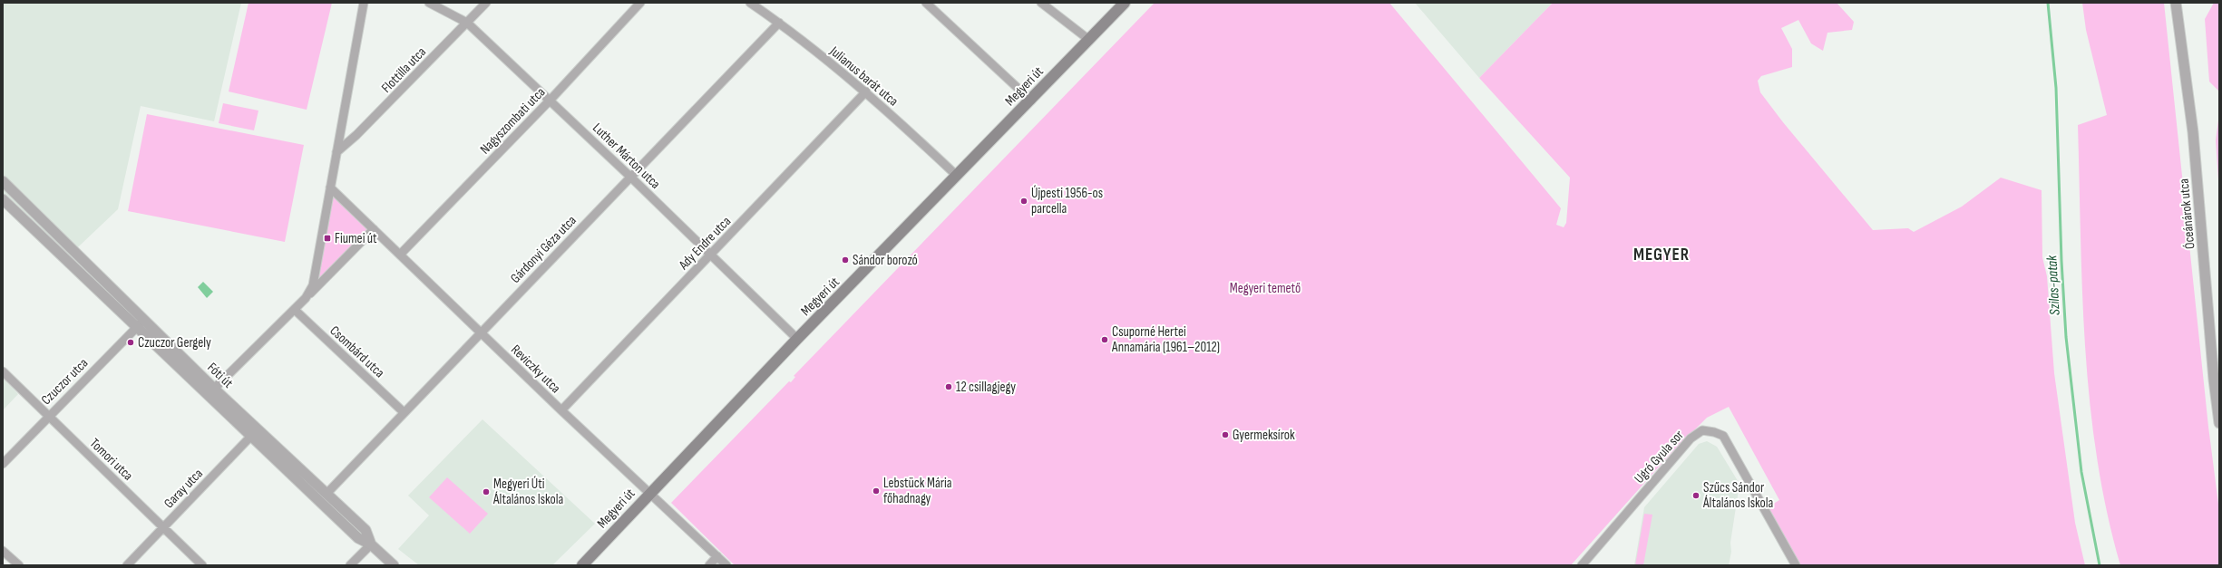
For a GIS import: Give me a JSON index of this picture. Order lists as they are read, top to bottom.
{
  "streets": {
    "main road": ["Megyeri út"],
    "street": [
      "Flottilla utca",
      "Julianus barát utca",
      "Nagyszombati utca",
      "Luther Márton utca",
      "Óceánárok utca",
      "Ady Endre utca",
      "Gárdonyi Géza utca",
      "Csombárd utca",
      "Reviczky utca",
      "Fóti út",
      "Czuczor utca",
      "Ugró Gyula sor",
      "Tomori utca",
      "Garay utca"
    ]
  },
  "crossings": [
    ["Flottilla utca", "Luther Márton utca"],
    ["Julianus barát utca", "Megyeri út"],
    ["Julianus barát utca", "Ady Endre utca"],
    ["Julianus barát utca", "Gárdonyi Géza utca"],
    ["Megyeri út", "Luther Márton utca"],
    ["Megyeri út", "Reviczky utca"],
    ["Nagyszombati utca", "Luther Márton utca"],
    ["Nagyszombati utca", "Reviczky utca"],
    ["Luther Márton utca", "Ady Endre utca"],
    ["Luther Márton utca", "Gárdonyi Géza utca"],
    ["Ady Endre utca", "Reviczky utca"],
    ["Gárdonyi Géza utca", "Csombárd utca"],
    ["Gárdonyi Géza utca", "Reviczky utca"],
    ["Gárdonyi Géza utca", "Fóti út"],
    ["Fóti út", "Czuczor utca"],
    ["Fóti út", "Garay utca"],
    ["Czuczor utca", "Tomori utca"],
    ["Tomori utca", "Garay utca"]
  ],
  "districts": ["MEGYER"],
  "water": ["Szilas-patak"],
  "parks": ["Megyeri temető"],
  "places": {
    "other": [
      "Újpesti 1956-os parcella",
      "Sándor borozó",
      "Csuporné Hertei Annamária (1961–2012)",
      "Czuczor Gergely",
      "12 csillagjegy",
      "Gyermeksírok",
      "Lebstück Mária főhadnagy",
      "Megyeri Úti Általános Iskola",
      "Szűcs Sándor Általános Iskola"
    ],
    "transit": ["Fiumei út"]
  }
}
